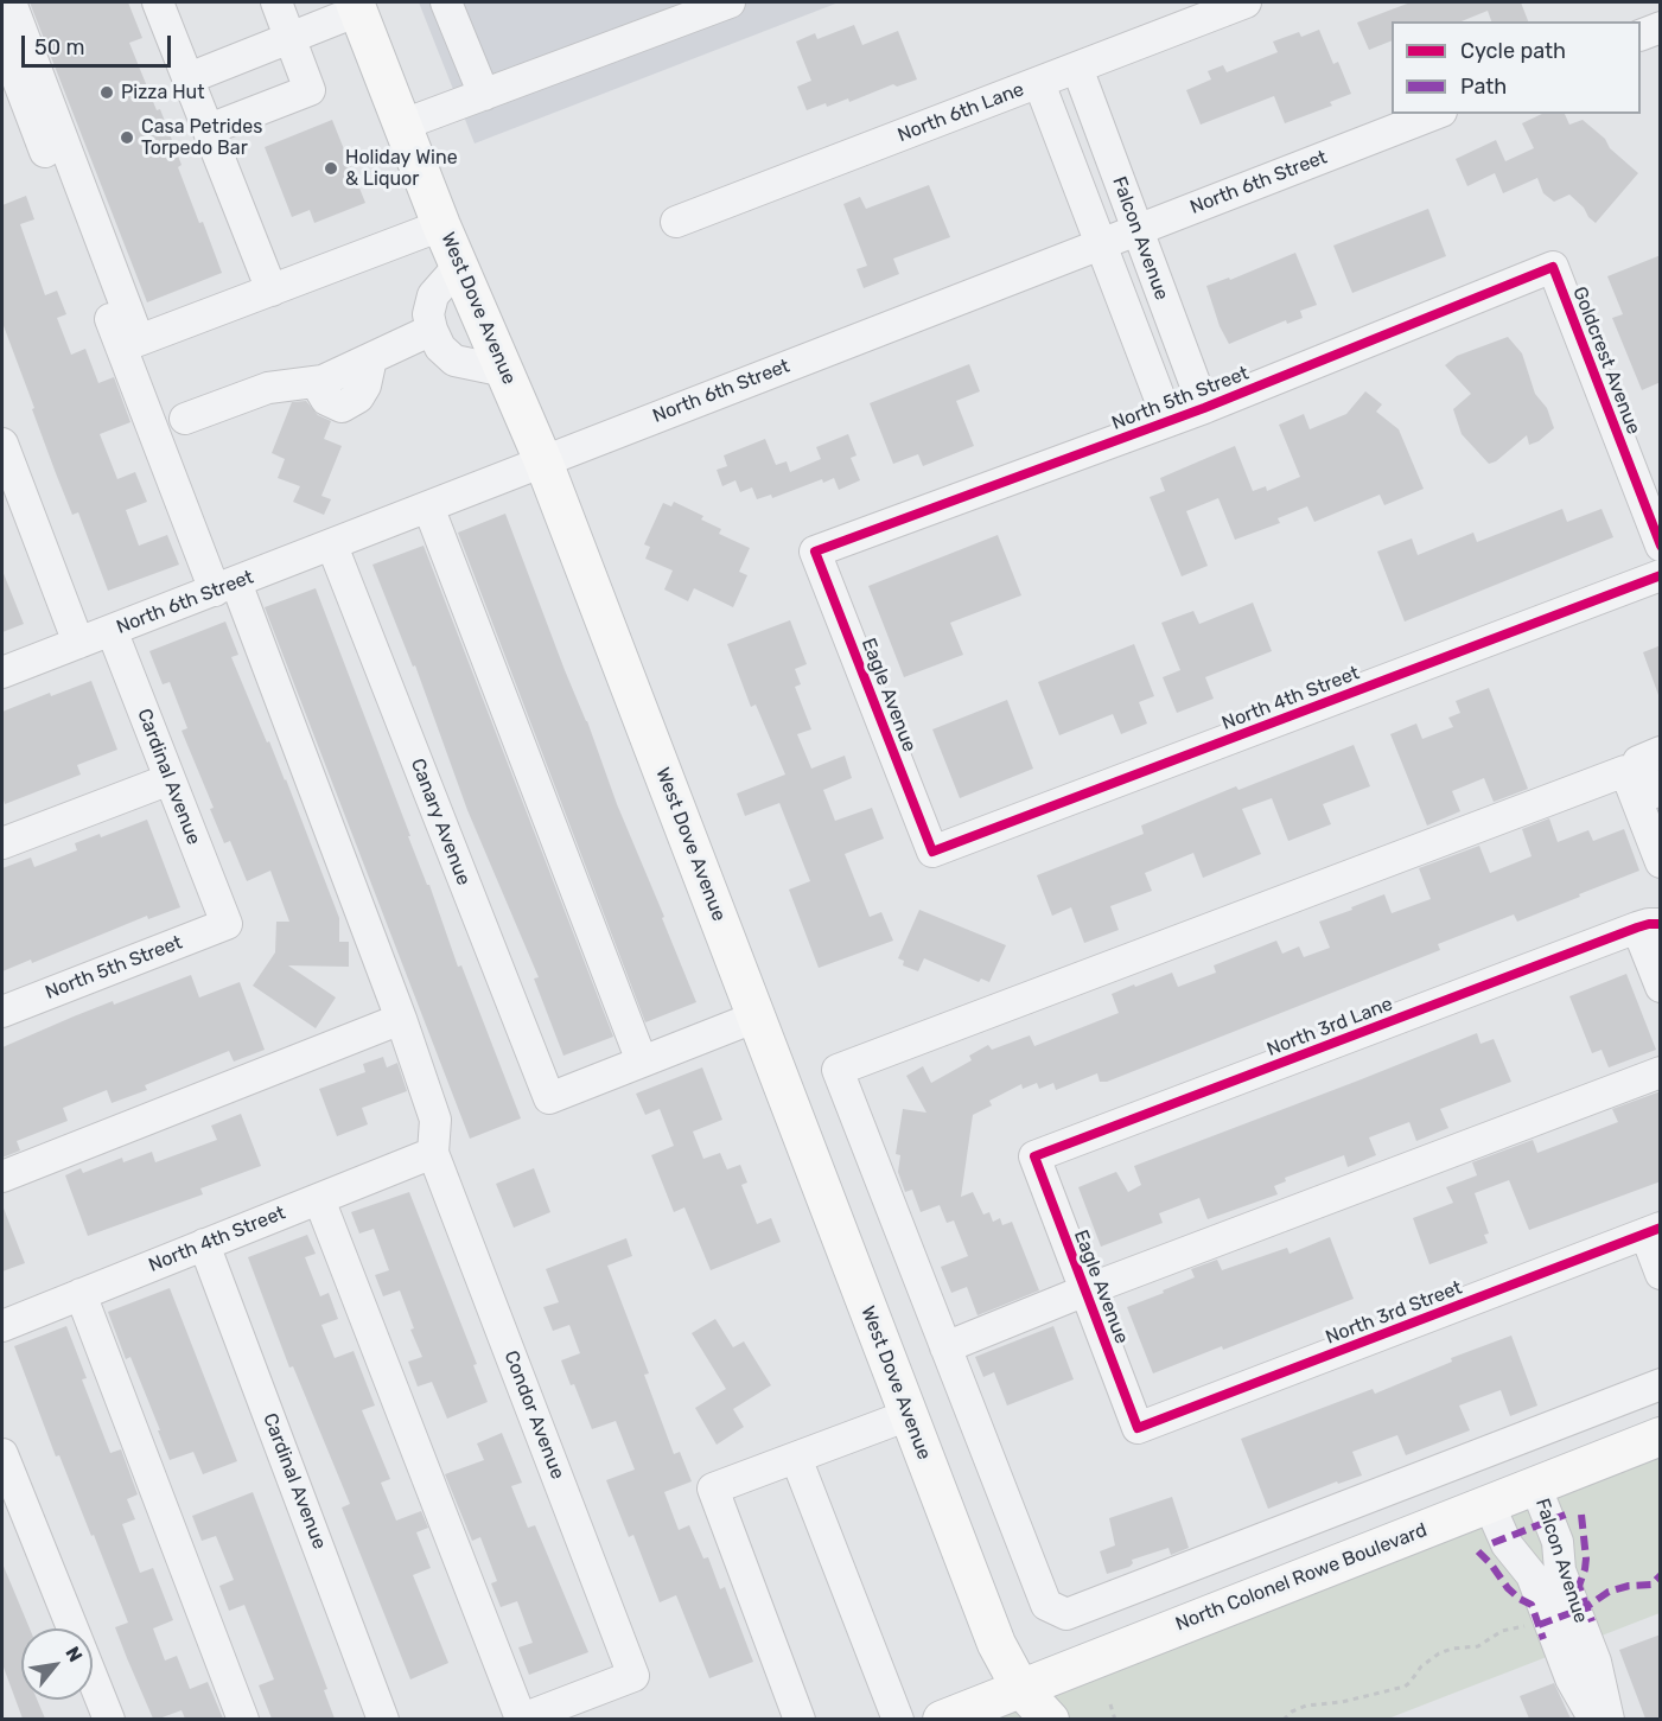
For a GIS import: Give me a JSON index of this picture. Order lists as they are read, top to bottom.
{
  "streets": {
    "main road": ["West Dove Avenue", "North Colonel Rowe Boulevard"],
    "street": [
      "North 6th Lane",
      "North 6th Street",
      "Falcon Avenue",
      "Goldcrest Avenue",
      "North 5th Street",
      "Eagle Avenue",
      "North 4th Street",
      "Cardinal Avenue",
      "Canary Avenue",
      "North 3rd Lane",
      "North 3rd Street",
      "Condor Avenue"
    ]
  },
  "crossings": [
    ["North 6th Lane", "Falcon Avenue"],
    ["North 6th Street", "Falcon Avenue"],
    ["North 6th Street", "West Dove Avenue"],
    ["North 6th Street", "Cardinal Avenue"],
    ["North 6th Street", "Canary Avenue"],
    ["Falcon Avenue", "North 5th Street"],
    ["Falcon Avenue", "North Colonel Rowe Boulevard"],
    ["West Dove Avenue", "North Colonel Rowe Boulevard"],
    ["Goldcrest Avenue", "North 5th Street"],
    ["North 5th Street", "Eagle Avenue"],
    ["North 5th Street", "Cardinal Avenue"],
    ["Eagle Avenue", "North 4th Street"],
    ["Eagle Avenue", "North 3rd Lane"],
    ["Eagle Avenue", "North 3rd Street"],
    ["North 4th Street", "Cardinal Avenue"],
    ["North 4th Street", "Condor Avenue"]
  ],
  "places": ["Pizza Hut", "Casa Petrides Torpedo Bar", "Holiday Wine & Liquor"],
  "legend": ["Cycle path", "Path"],
  "scale_bar": "50 m",
  "north": "top right"
}
